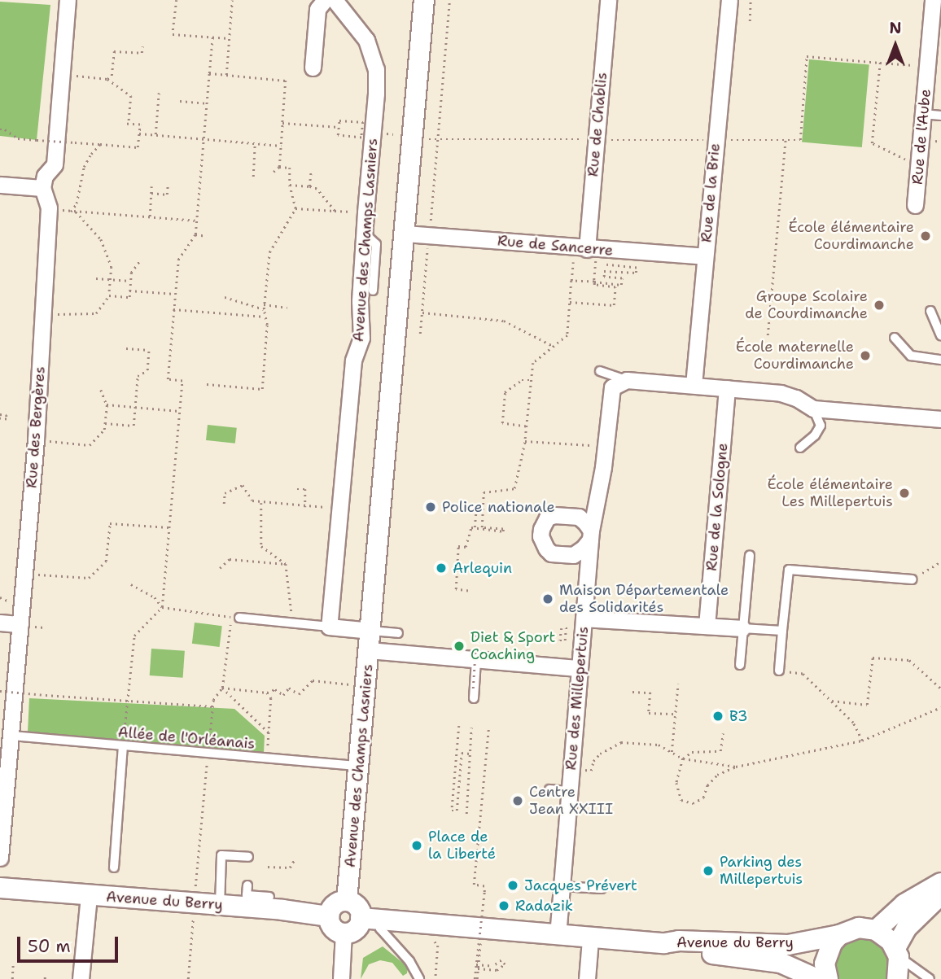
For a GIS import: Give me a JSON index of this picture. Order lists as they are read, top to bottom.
{
  "streets": {
    "street": [
      "Rue de Chablis",
      "Rue de l'Aube",
      "Rue de la Brie",
      "Avenue des Champs Lasniers",
      "Rue de Sancerre",
      "Rue des Bergères",
      "Rue de la Sologne",
      "Rue des Millepertuis",
      "Avenue du Berry"
    ],
    "lane": ["Allée de l'Orléanais"]
  },
  "crossings": [
    ["Rue de Chablis", "Rue de Sancerre"],
    ["Rue de la Brie", "Rue de Sancerre"],
    ["Avenue des Champs Lasniers", "Rue de Sancerre"],
    ["Avenue des Champs Lasniers", "Allée de l'Orléanais"],
    ["Rue des Bergères", "Allée de l'Orléanais"],
    ["Rue de la Sologne", "Rue des Millepertuis"],
    ["Rue des Millepertuis", "Avenue du Berry"]
  ],
  "places": [
    "École élémentaire Courdimanche",
    "Groupe Scolaire de Courdimanche",
    "École maternelle Courdimanche",
    "École élémentaire Les Millepertuis",
    "Police nationale",
    "Arlequin",
    "Maison Départementale des Solidarités",
    "Diet & Sport Coaching",
    "B3",
    "Centre Jean XXIII",
    "Place de la Liberté",
    "Parking des Millepertuis",
    "Jacques Prévert",
    "Radazik"
  ],
  "scale_bar": "50 m",
  "north": "top"
}
